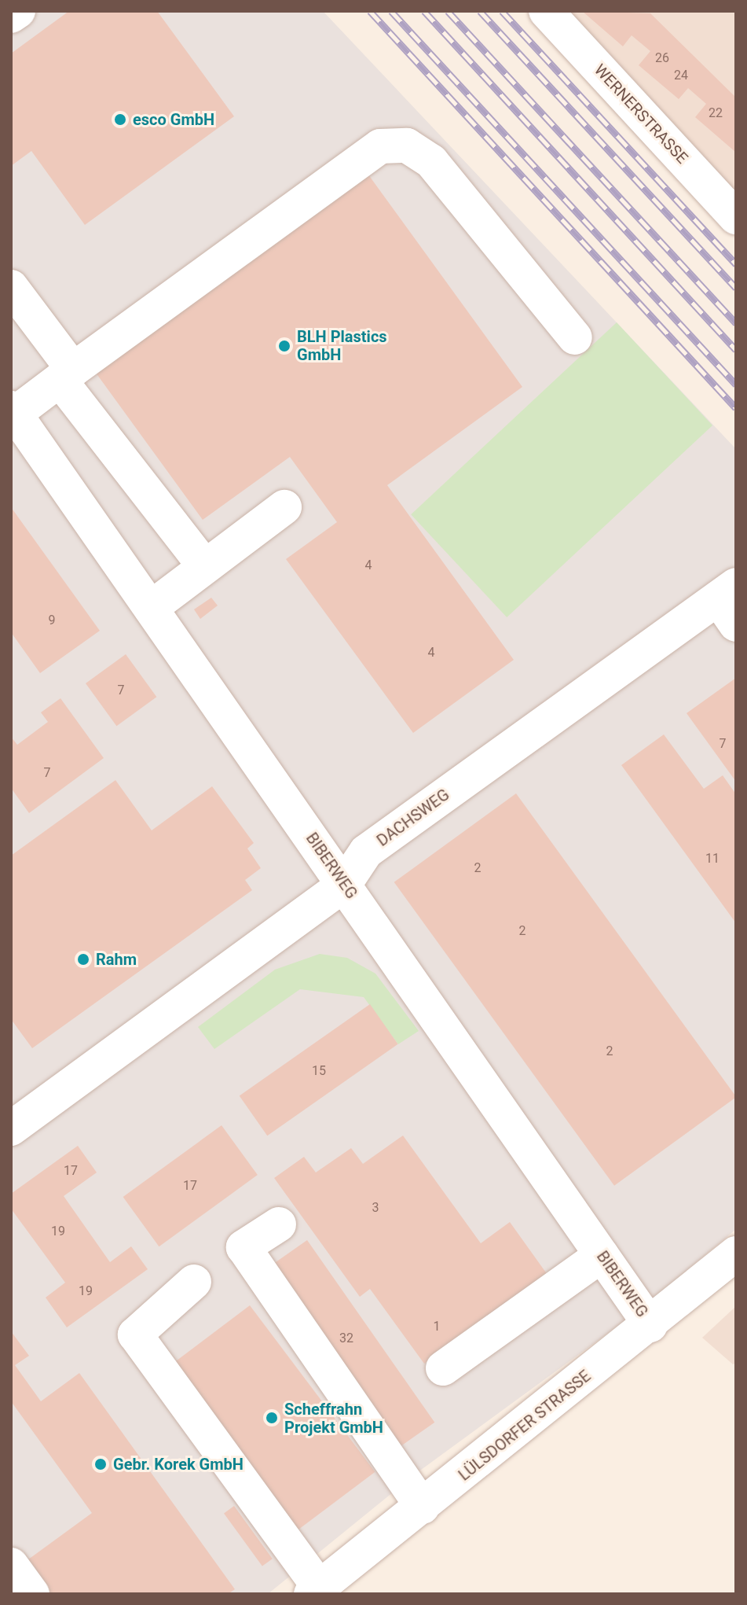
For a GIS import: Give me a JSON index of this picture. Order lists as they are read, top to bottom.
{
  "streets": {
    "street": [
      "WERNERSTRASSE",
      "DACHSWEG",
      "BIBERWEG",
      "LÜLSDORFER STRASSE"
    ]
  },
  "crossings": [
    ["DACHSWEG", "BIBERWEG"],
    ["BIBERWEG", "LÜLSDORFER STRASSE"]
  ],
  "places": [
    "esco GmbH",
    "BLH Plastics GmbH",
    "Rahm",
    "Scheffrahn Projekt GmbH",
    "Gebr. Korek GmbH"
  ],
  "house_numbers": [
    "26",
    "24",
    "22",
    "4",
    "9",
    "4",
    "7",
    "7",
    "7",
    "11",
    "2",
    "2",
    "2",
    "15",
    "17",
    "17",
    "3",
    "19",
    "19",
    "1",
    "32"
  ]
}
